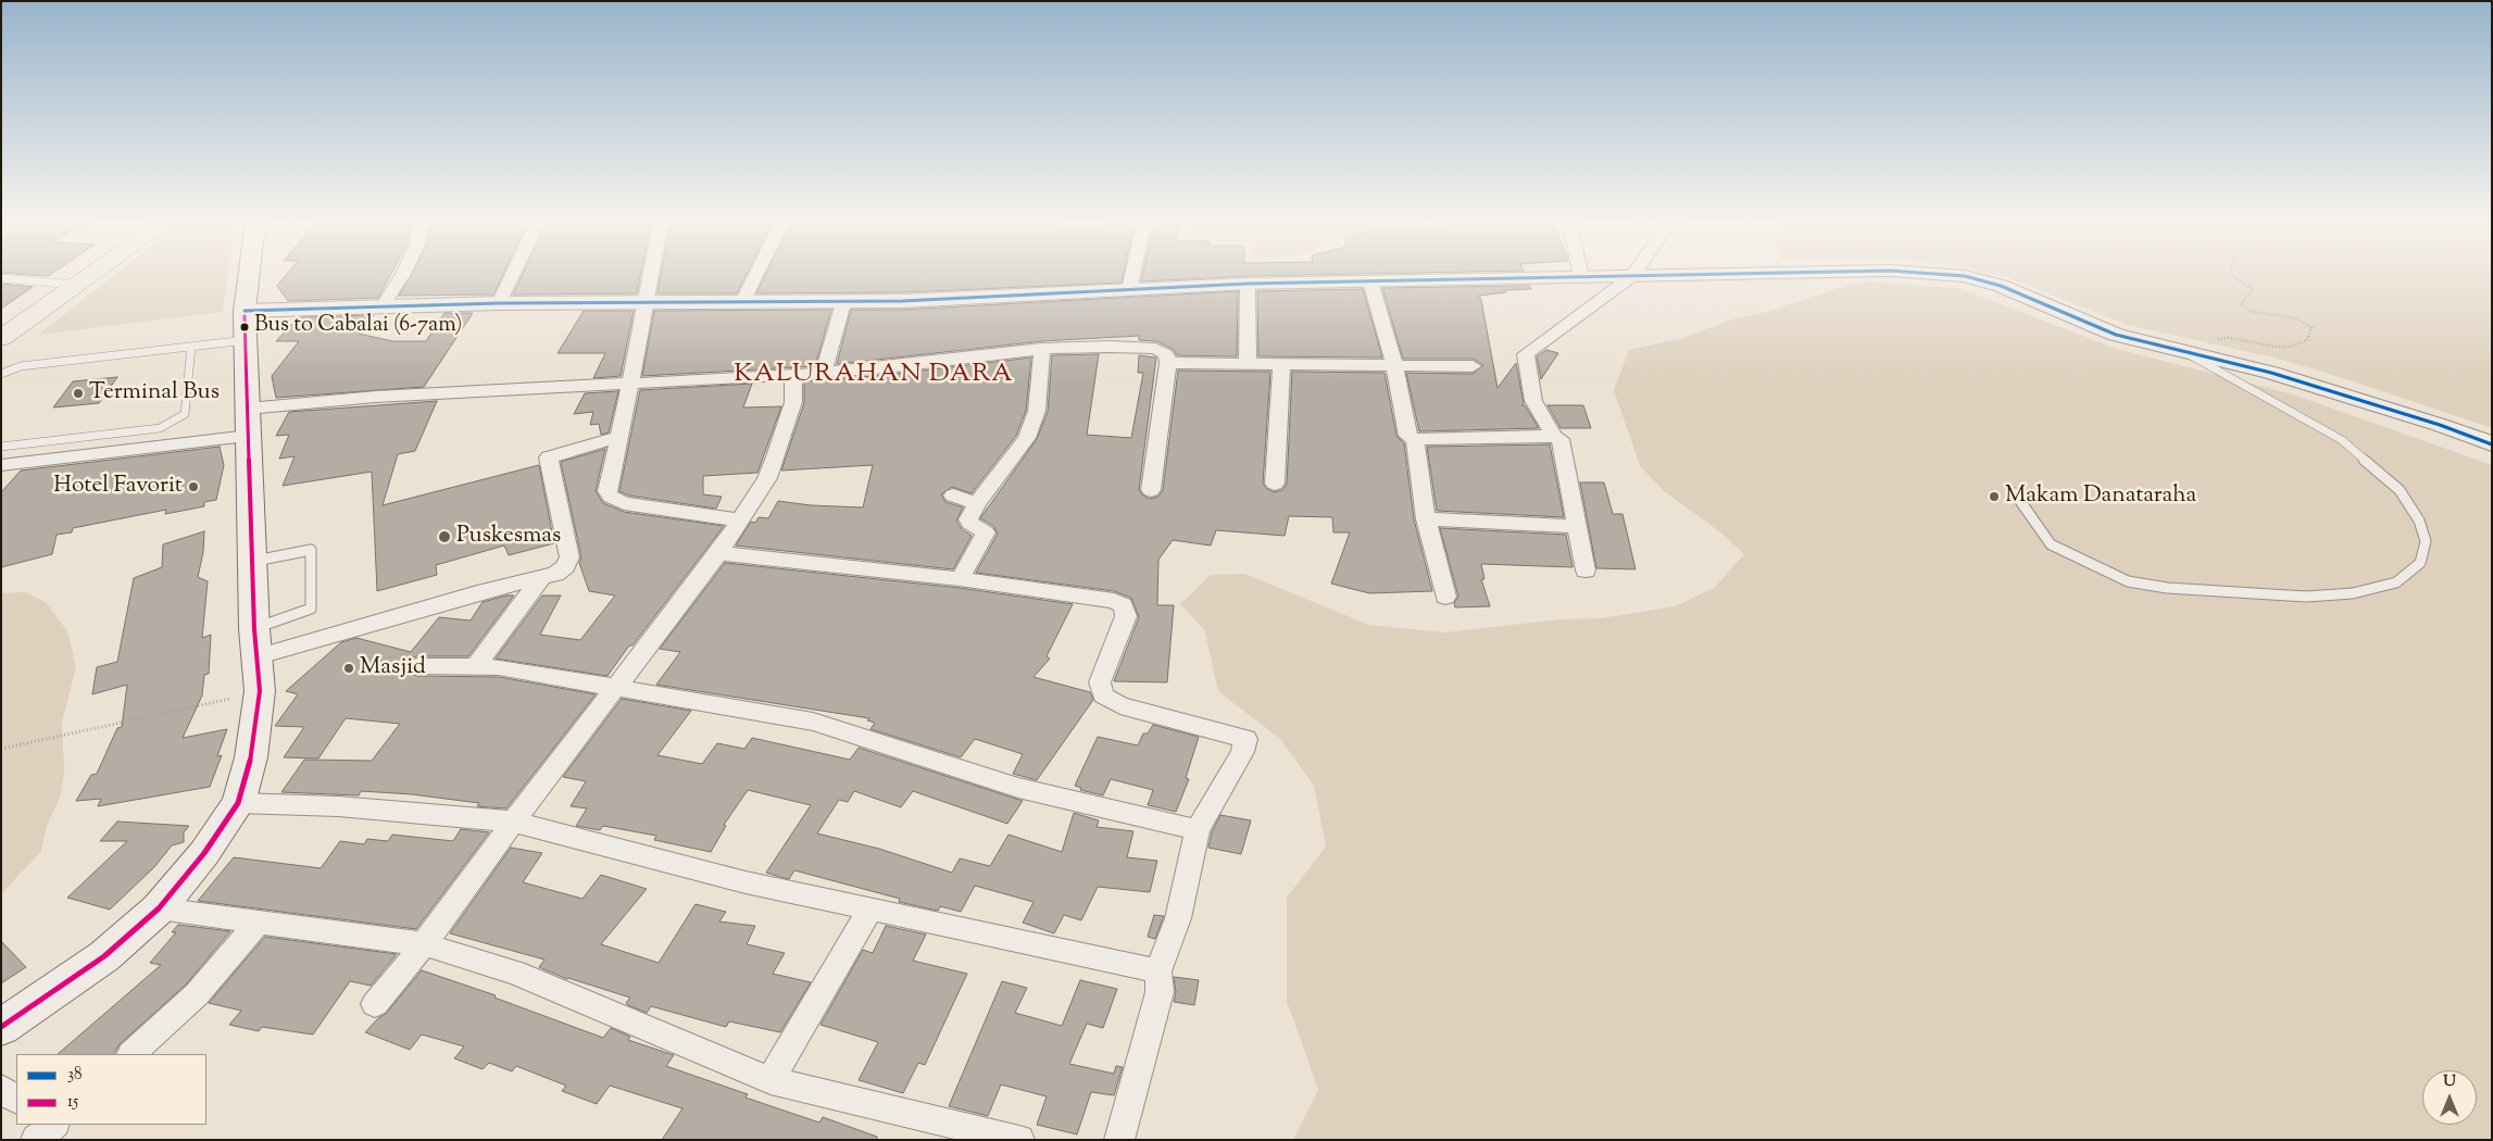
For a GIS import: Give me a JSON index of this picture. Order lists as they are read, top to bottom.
{
  "districts": ["KALURAHAN DARA"],
  "places": [
    "Bus to Cabalai (6-7am)",
    "Terminal Bus",
    "Hotel Favorit",
    "Makam Danataraha",
    "Puskesmas",
    "Masjid"
  ],
  "lines": ["transit line 38", "transit line 15"],
  "legend": ["38", "15"],
  "north": "top"
}
